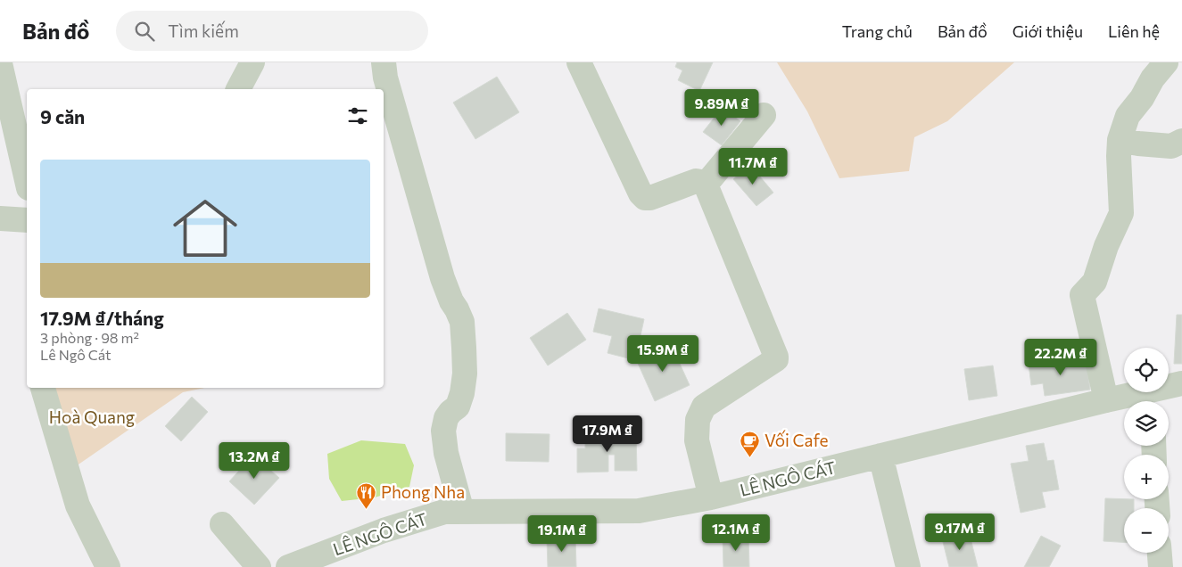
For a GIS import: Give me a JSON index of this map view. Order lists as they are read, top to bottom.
{
  "streets": {
    "street": ["LÊ NGÔ CÁT"]
  },
  "parks": ["Hoà Quang"],
  "places": {
    "cafe": ["Vối Cafe"],
    "restaurant": ["Phong Nha"]
  },
  "page": {
    "header": "Bản đồ",
    "search": "Tìm kiếm",
    "nav": [
      "Trang chủ",
      "Bản đồ",
      "Giới thiệu",
      "Liên hệ"
    ],
    "price": [
      "9.89M ₫",
      "11.7M ₫",
      "15.9M ₫",
      "22.2M ₫",
      "17.9M ₫",
      "13.2M ₫",
      "9.17M ₫",
      "12.1M ₫",
      "19.1M ₫"
    ],
    "heading": "9 căn",
    "list": [
      {
        "name": "17.9M ₫/tháng",
        "note": "3 phòng · 98 m² · Lê Ngô Cát"
      }
    ],
    "map_buttons": ["+", "−"]
  }
}
